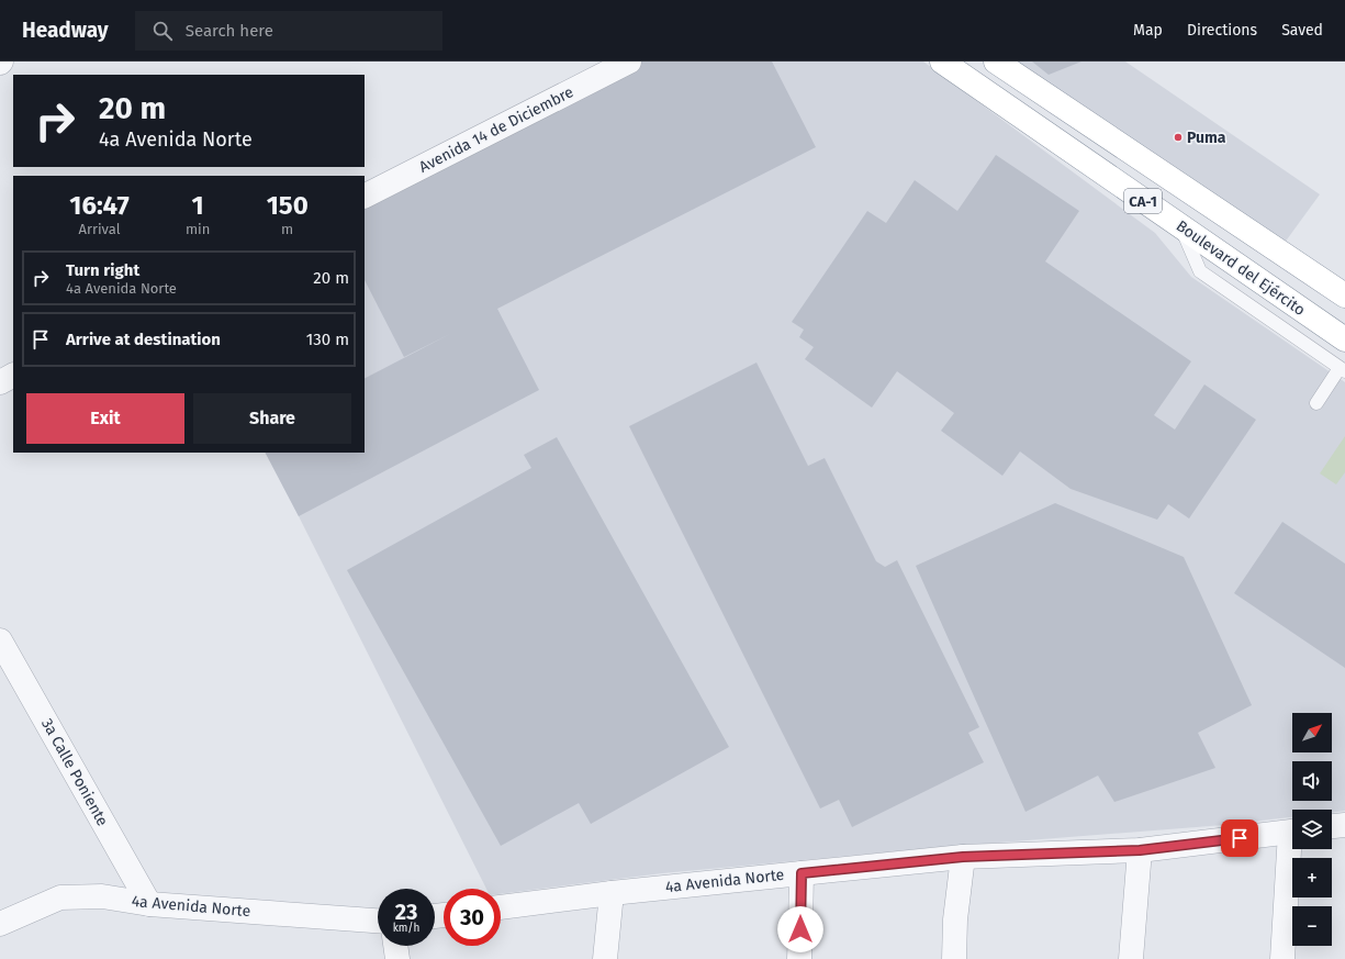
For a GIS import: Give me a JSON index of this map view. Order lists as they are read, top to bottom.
{
  "streets": {
    "highway": ["CA-1", "Boulevard del Ejército"],
    "street": ["Avenida 14 de Diciembre", "3a Calle Poniente", "4a Avenida Norte"]
  },
  "crossings": [
    ["3a Calle Poniente", "4a Avenida Norte"]
  ],
  "places": ["Puma"],
  "north": "top right",
  "page": {
    "header": "Headway",
    "search": "Search here",
    "nav": ["Map", "Directions", "Saved"],
    "turn": ["20 m", "4a Avenida Norte"],
    "eta": [
      "16:47",
      "Arrival",
      "1",
      "min",
      "150",
      "m"
    ],
    "list": [
      {
        "name": "Turn right",
        "note": "4a Avenida Norte",
        "value": "20 m"
      },
      {
        "name": "Arrive at destination",
        "value": "130 m"
      }
    ],
    "buttons": ["Exit", "Share"],
    "map_buttons": ["+", "−"],
    "speed": "23 km/h",
    "limit": "30"
  }
}
